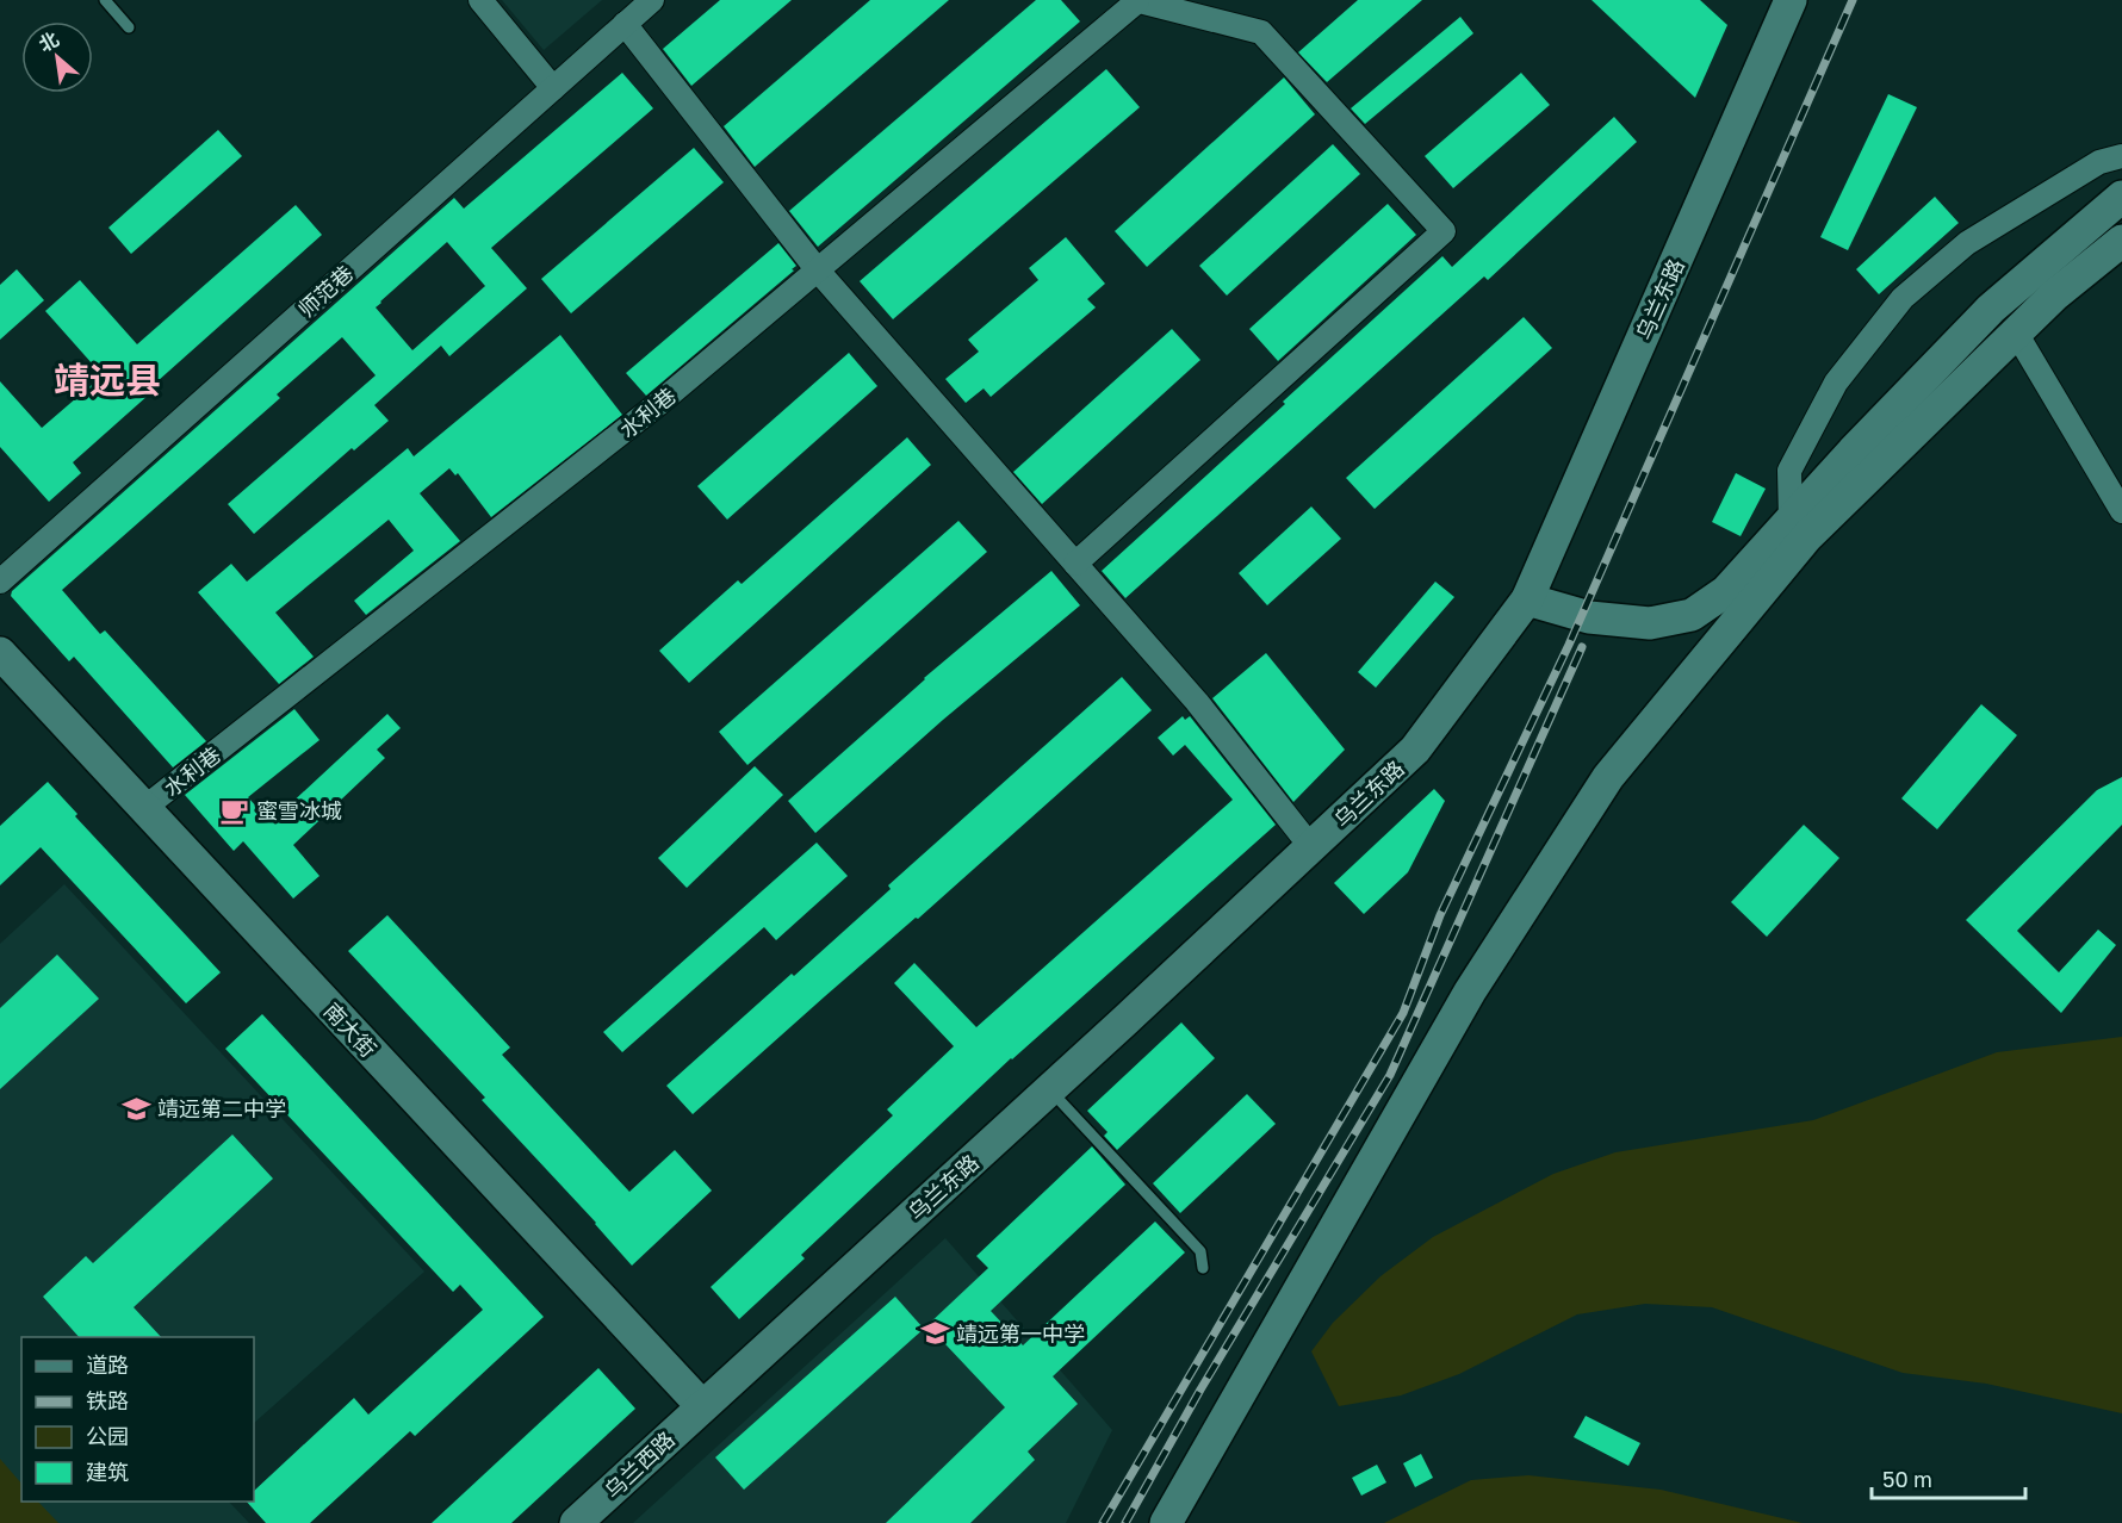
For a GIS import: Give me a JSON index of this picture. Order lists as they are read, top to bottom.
{
  "streets": {
    "main road": ["乌兰东路", "南大街", "乌兰西路"],
    "street": ["师范巷", "水利巷"]
  },
  "crossings": [
    ["乌兰东路", "南大街"],
    ["乌兰东路", "乌兰西路"],
    ["水利巷", "南大街"],
    ["南大街", "乌兰西路"]
  ],
  "districts": ["靖远县"],
  "places": {
    "cafe": ["蜜雪冰城"],
    "school or university": ["靖远第二中学", "靖远第一中学"]
  },
  "legend": [
    "道路",
    "铁路",
    "公园",
    "建筑"
  ],
  "scale_bar": "50 m",
  "north": "top left"
}
